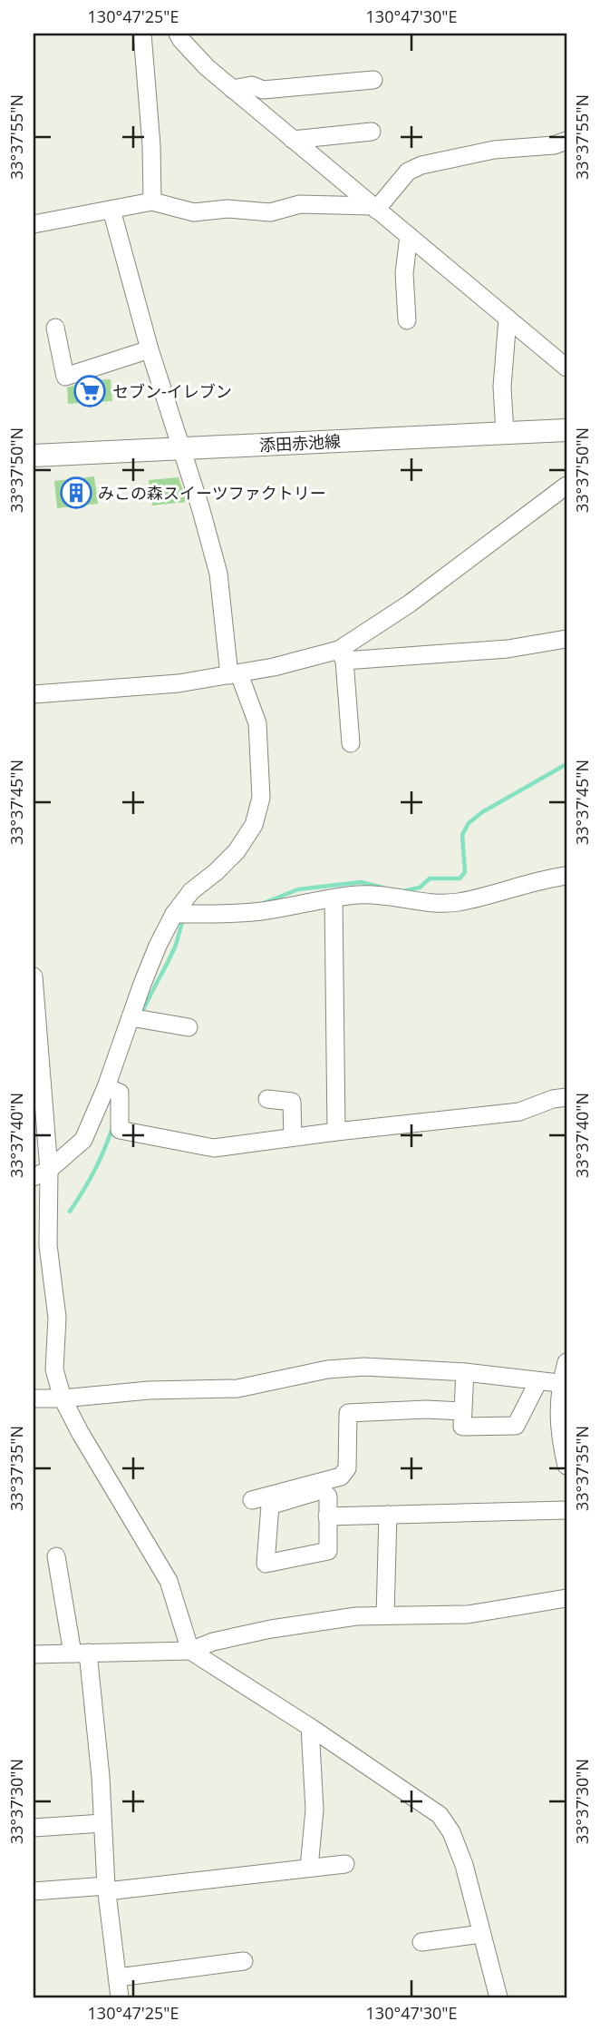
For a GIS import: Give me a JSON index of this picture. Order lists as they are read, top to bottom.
{
  "streets": {
    "main road": ["添田赤池線"]
  },
  "places": {
    "supermarket": ["セブン-イレブン"],
    "building": ["みこの森スイーツファクトリー"]
  },
  "coordinates": [
    "130°47'25\"E",
    "130°47'30\"E",
    "33°37'55\"N",
    "33°37'50\"N",
    "33°37'45\"N",
    "33°37'40\"N",
    "33°37'35\"N",
    "33°37'30\"N"
  ]
}
